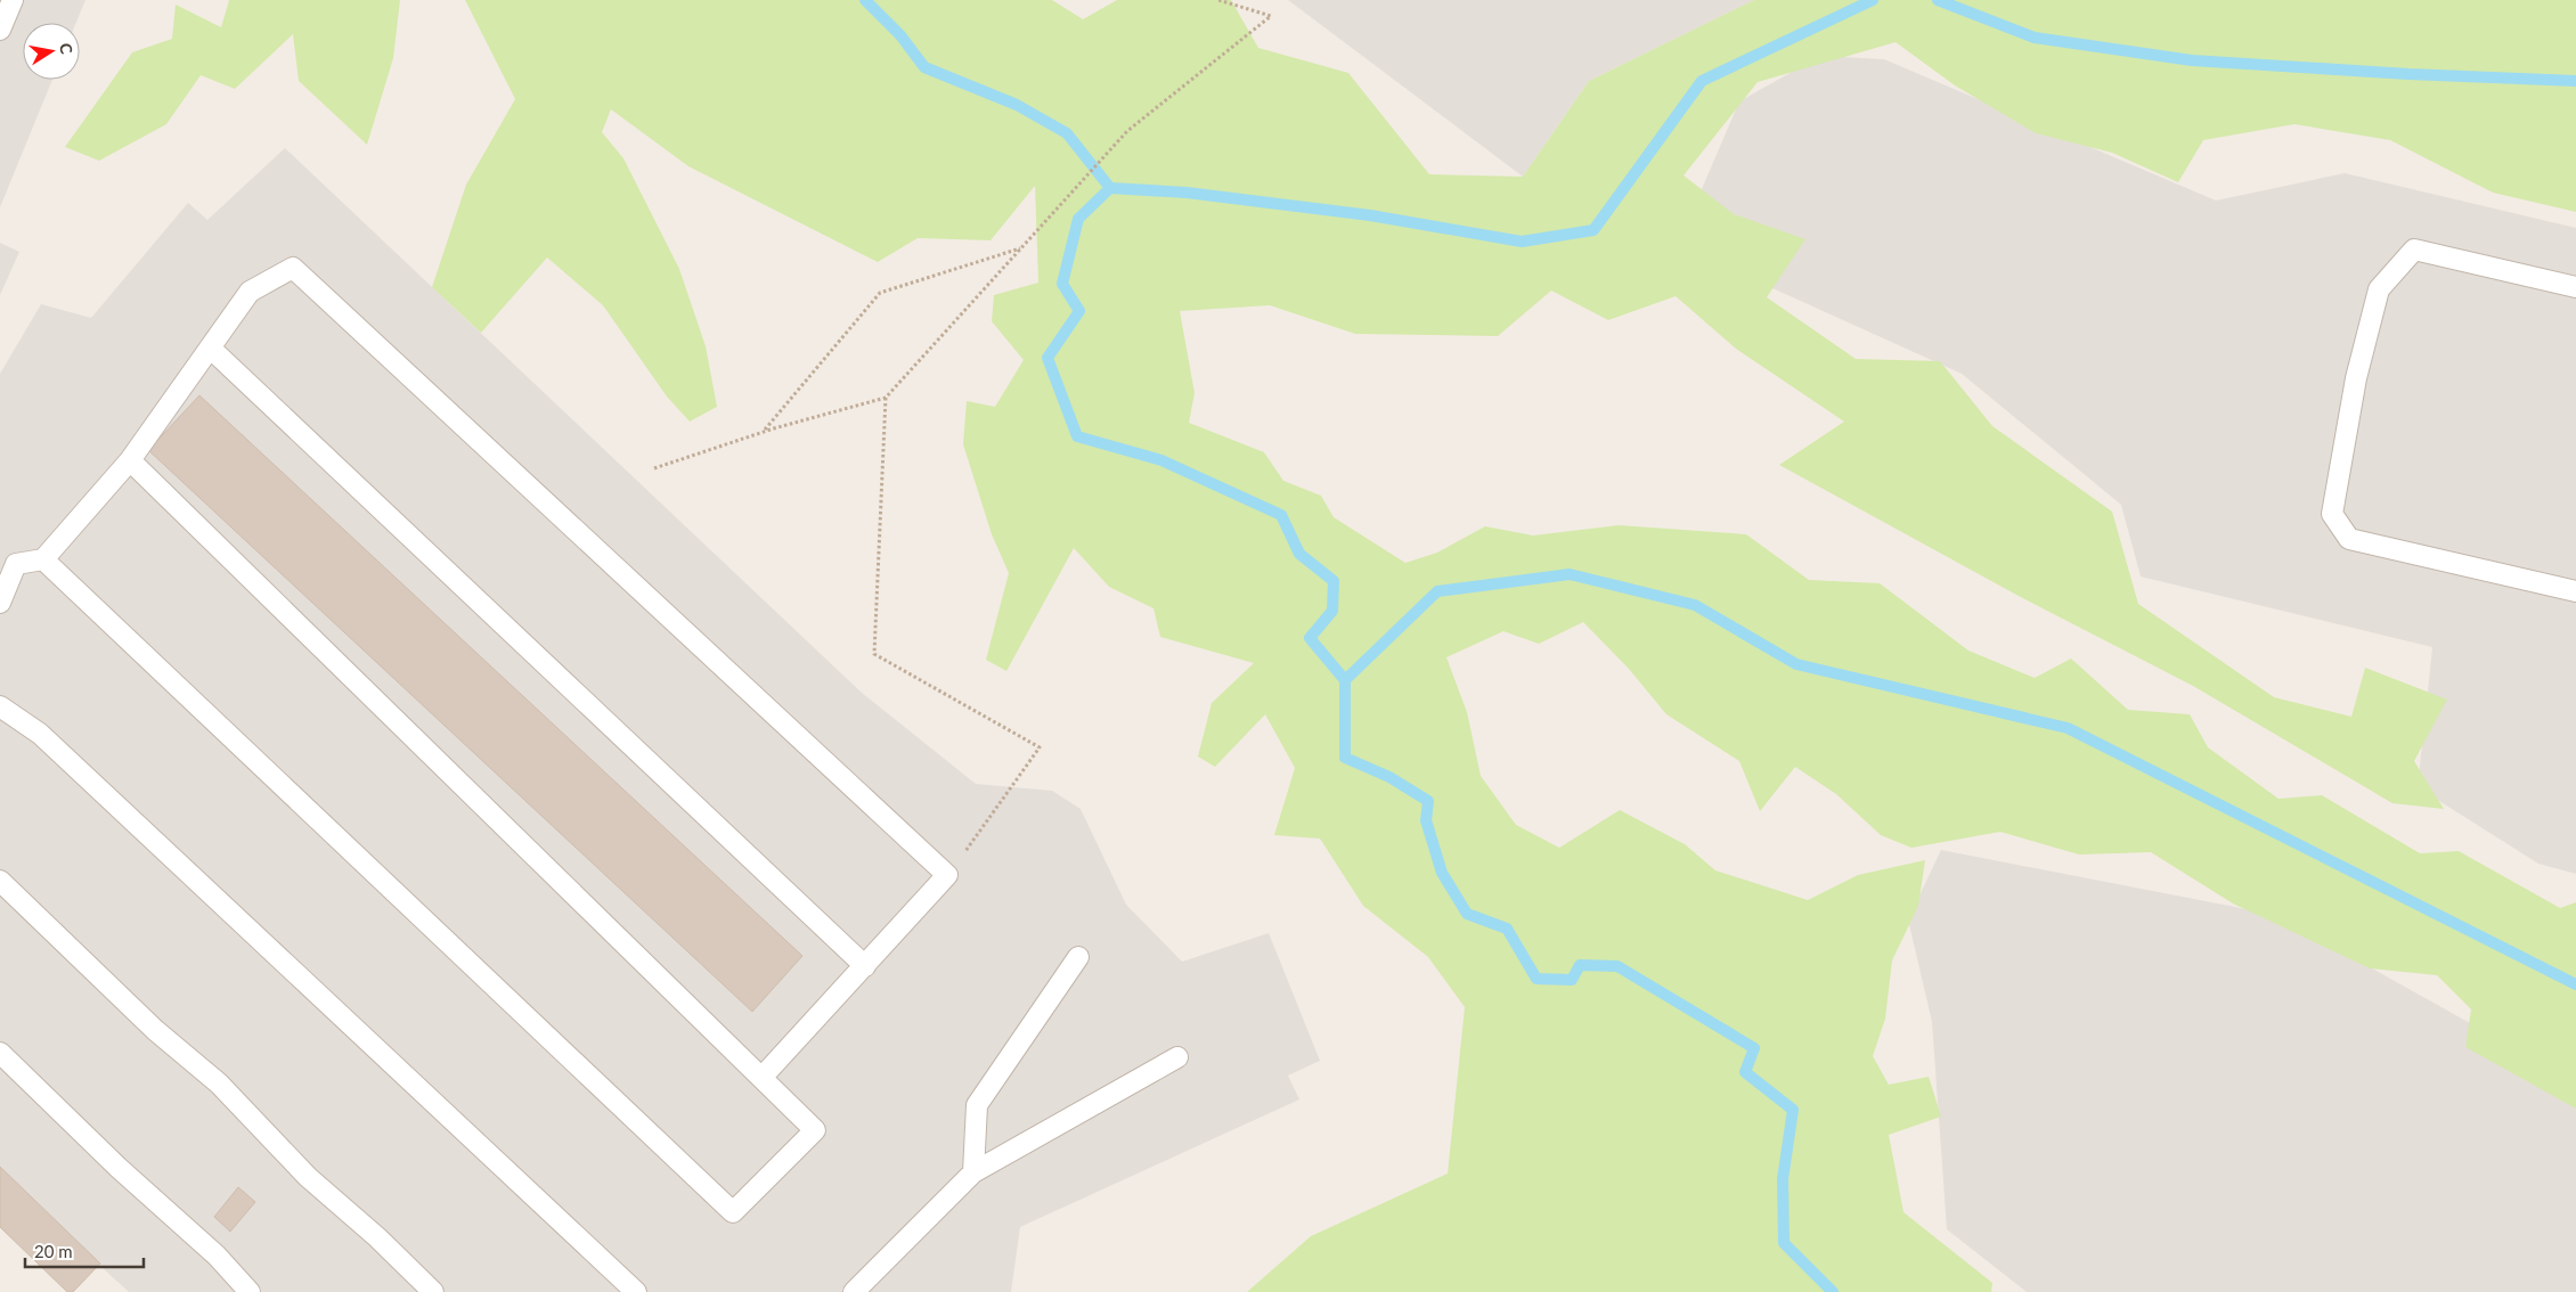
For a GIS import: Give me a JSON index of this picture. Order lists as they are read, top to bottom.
{
  "scale_bar": "20 m",
  "north": "right"
}
